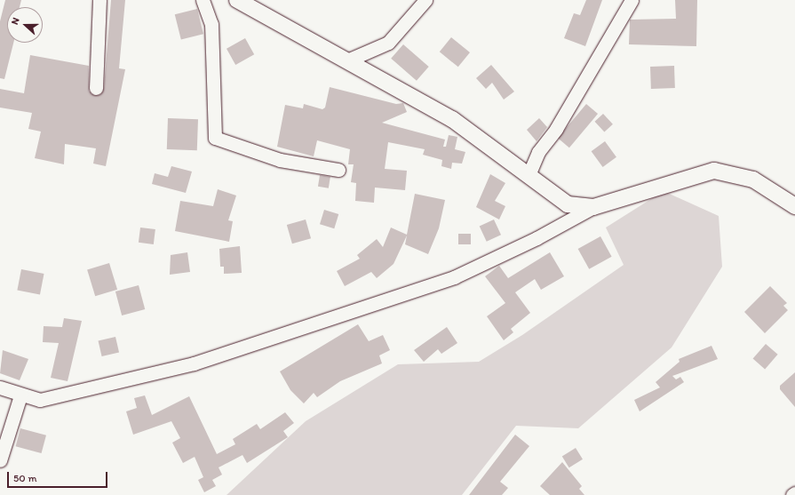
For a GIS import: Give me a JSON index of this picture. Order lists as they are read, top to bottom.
{
  "scale_bar": "50 m",
  "north": "left"
}
